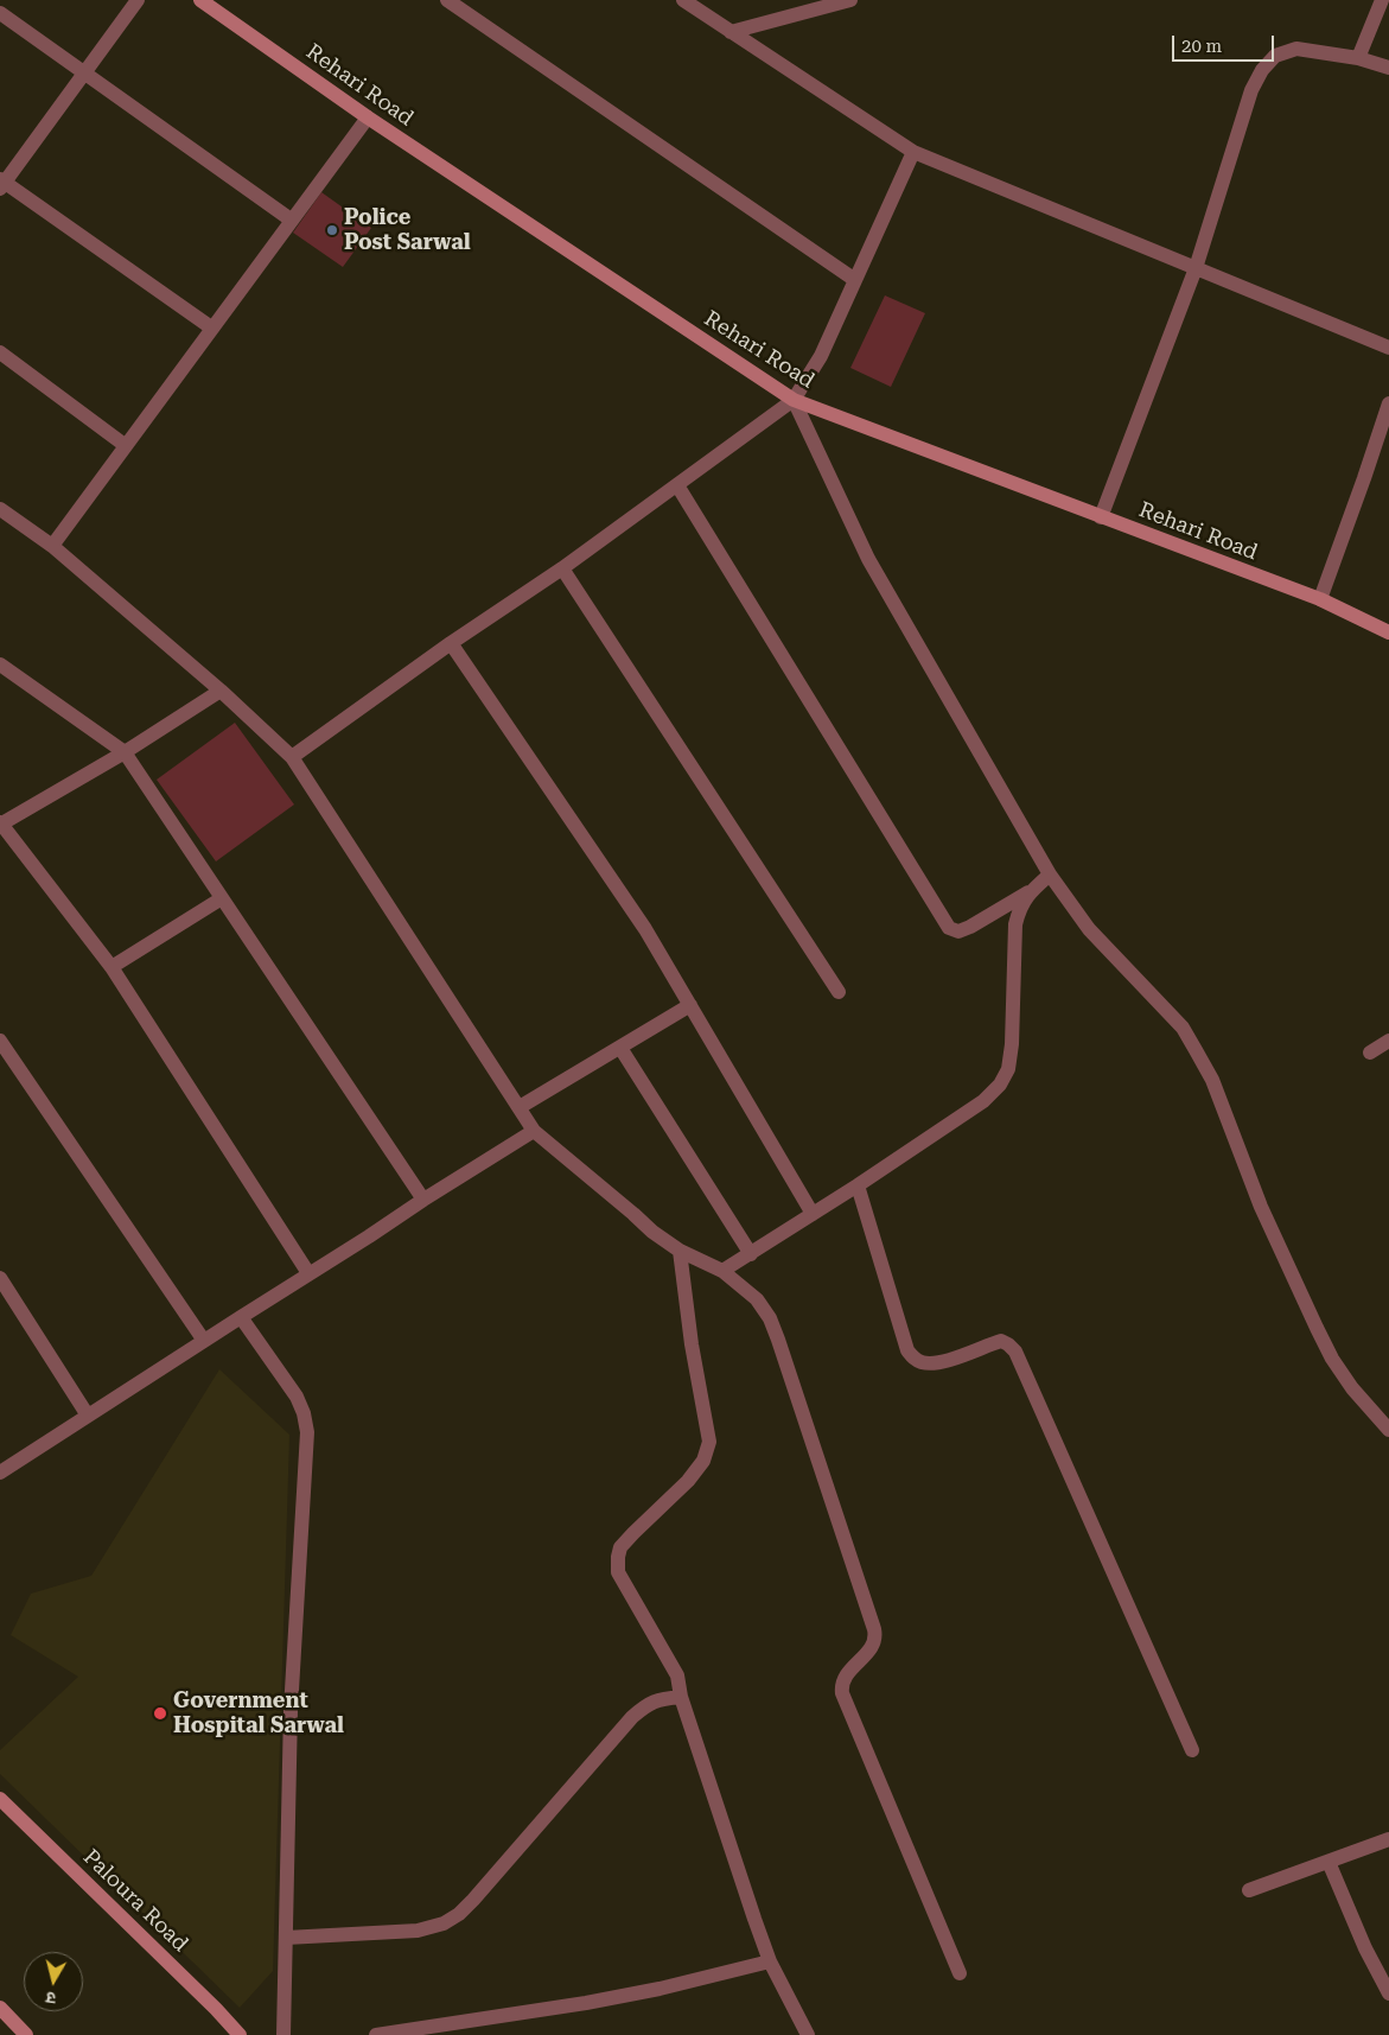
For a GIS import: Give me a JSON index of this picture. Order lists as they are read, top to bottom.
{
  "streets": {
    "main road": ["Rehari Road", "Paloura Road"]
  },
  "places": ["Police Post Sarwal", "Government Hospital Sarwal"],
  "scale_bar": "20 m",
  "north": "bottom"
}
